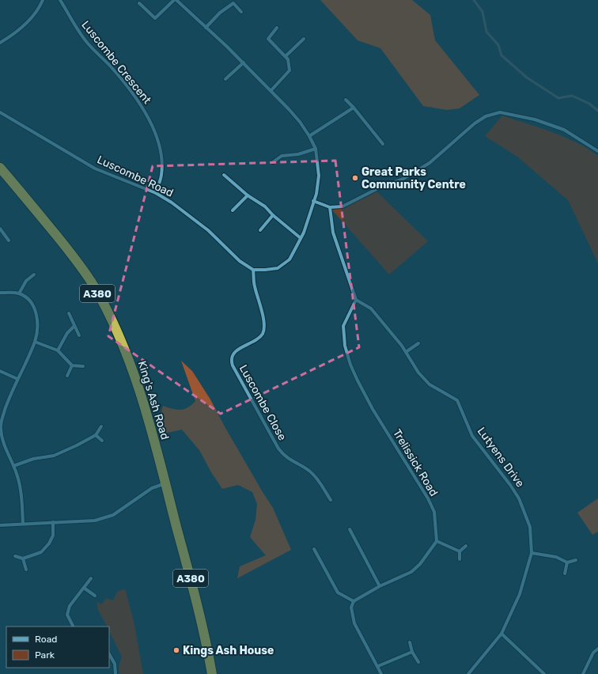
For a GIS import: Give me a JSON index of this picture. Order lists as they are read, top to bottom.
{
  "streets": {
    "highway": ["A380", "King's Ash Road"],
    "street": [
      "Luscombe Crescent",
      "Luscombe Road",
      "Luscombe Close",
      "Lutyens Drive",
      "Trelissick Road"
    ]
  },
  "crossings": [
    ["Luscombe Crescent", "Luscombe Road"],
    ["Luscombe Road", "Luscombe Close"],
    ["Lutyens Drive", "Trelissick Road"]
  ],
  "places": ["Great Parks Community Centre", "Kings Ash House"],
  "legend": ["Road", "Park"]
}
